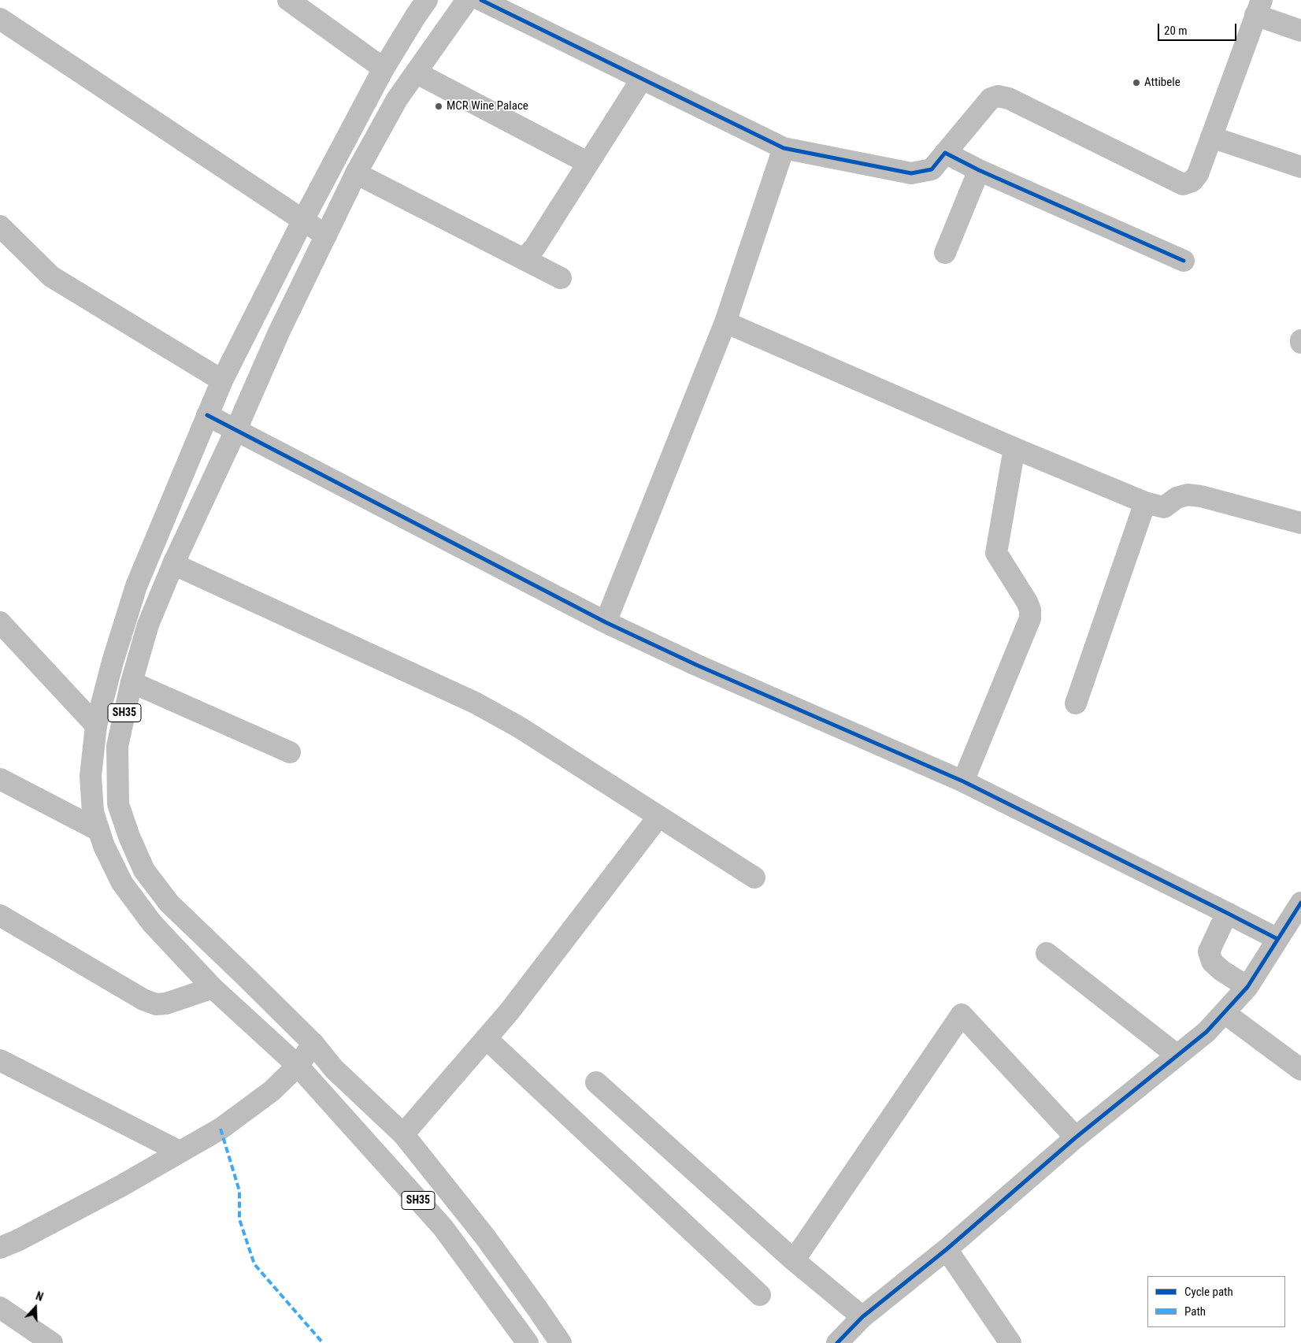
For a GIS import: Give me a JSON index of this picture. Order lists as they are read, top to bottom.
{
  "streets": {
    "street": ["SH35"]
  },
  "places": ["Attibele", "MCR Wine Palace"],
  "legend": ["Cycle path", "Path"],
  "scale_bar": "20 m",
  "north": "top"
}
